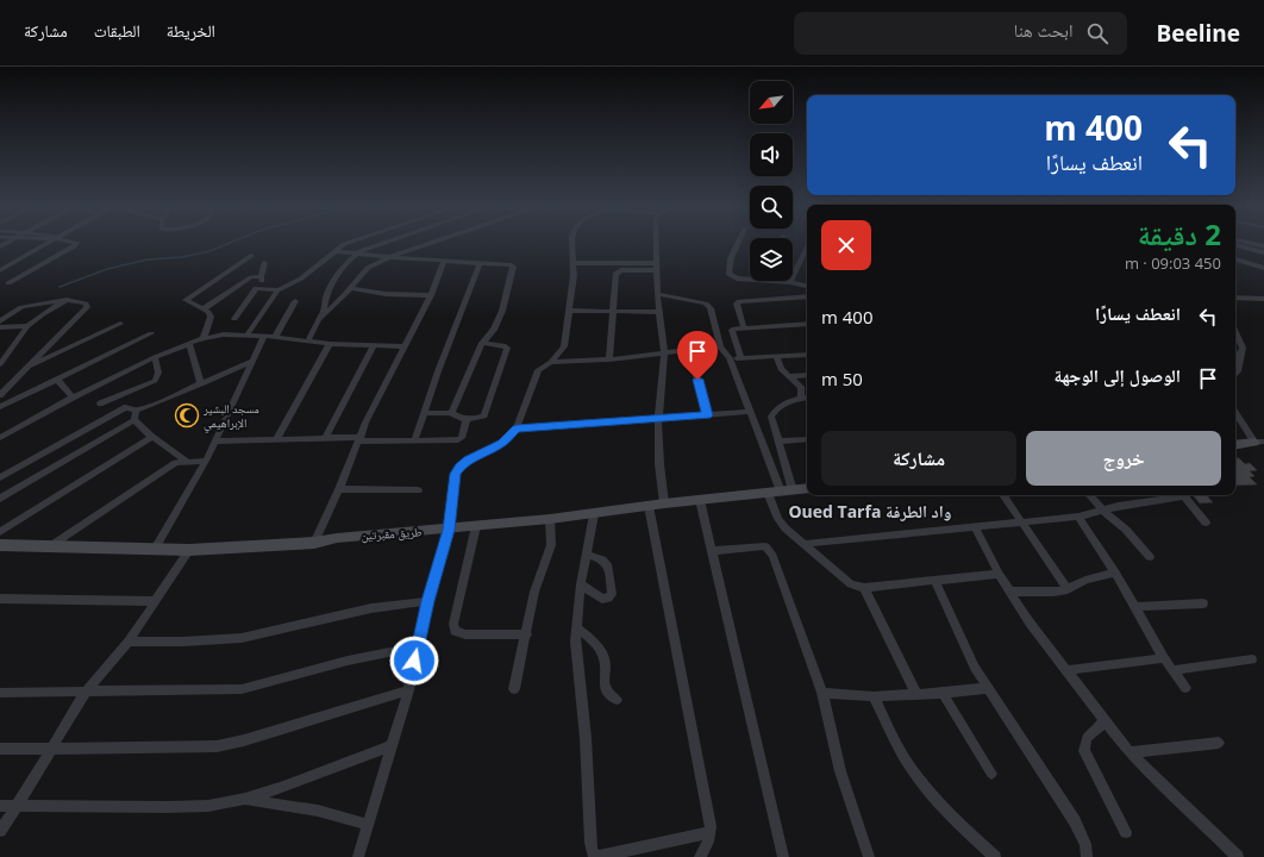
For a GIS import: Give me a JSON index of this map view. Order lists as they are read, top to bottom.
{
  "streets": {
    "street": ["طريق مقبرتين"]
  },
  "districts": ["Oued Tarfa واد الطرفة"],
  "places": {
    "mosque": ["مسجد البشير الإبراهيمي"]
  },
  "north": "bottom left",
  "page": {
    "header": "Beeline",
    "search": "ابحث هنا",
    "nav": ["الخريطة", "الطبقات", "مشاركة"],
    "turn": ["400 m", "انعطف يسارًا"],
    "heading": ["2 دقيقة", "450 m · 09:03"],
    "list": [
      {
        "name": "انعطف يسارًا",
        "value": "400 m"
      },
      {
        "name": "الوصول إلى الوجهة",
        "value": "50 m"
      }
    ],
    "buttons": ["خروج", "مشاركة"]
  }
}
